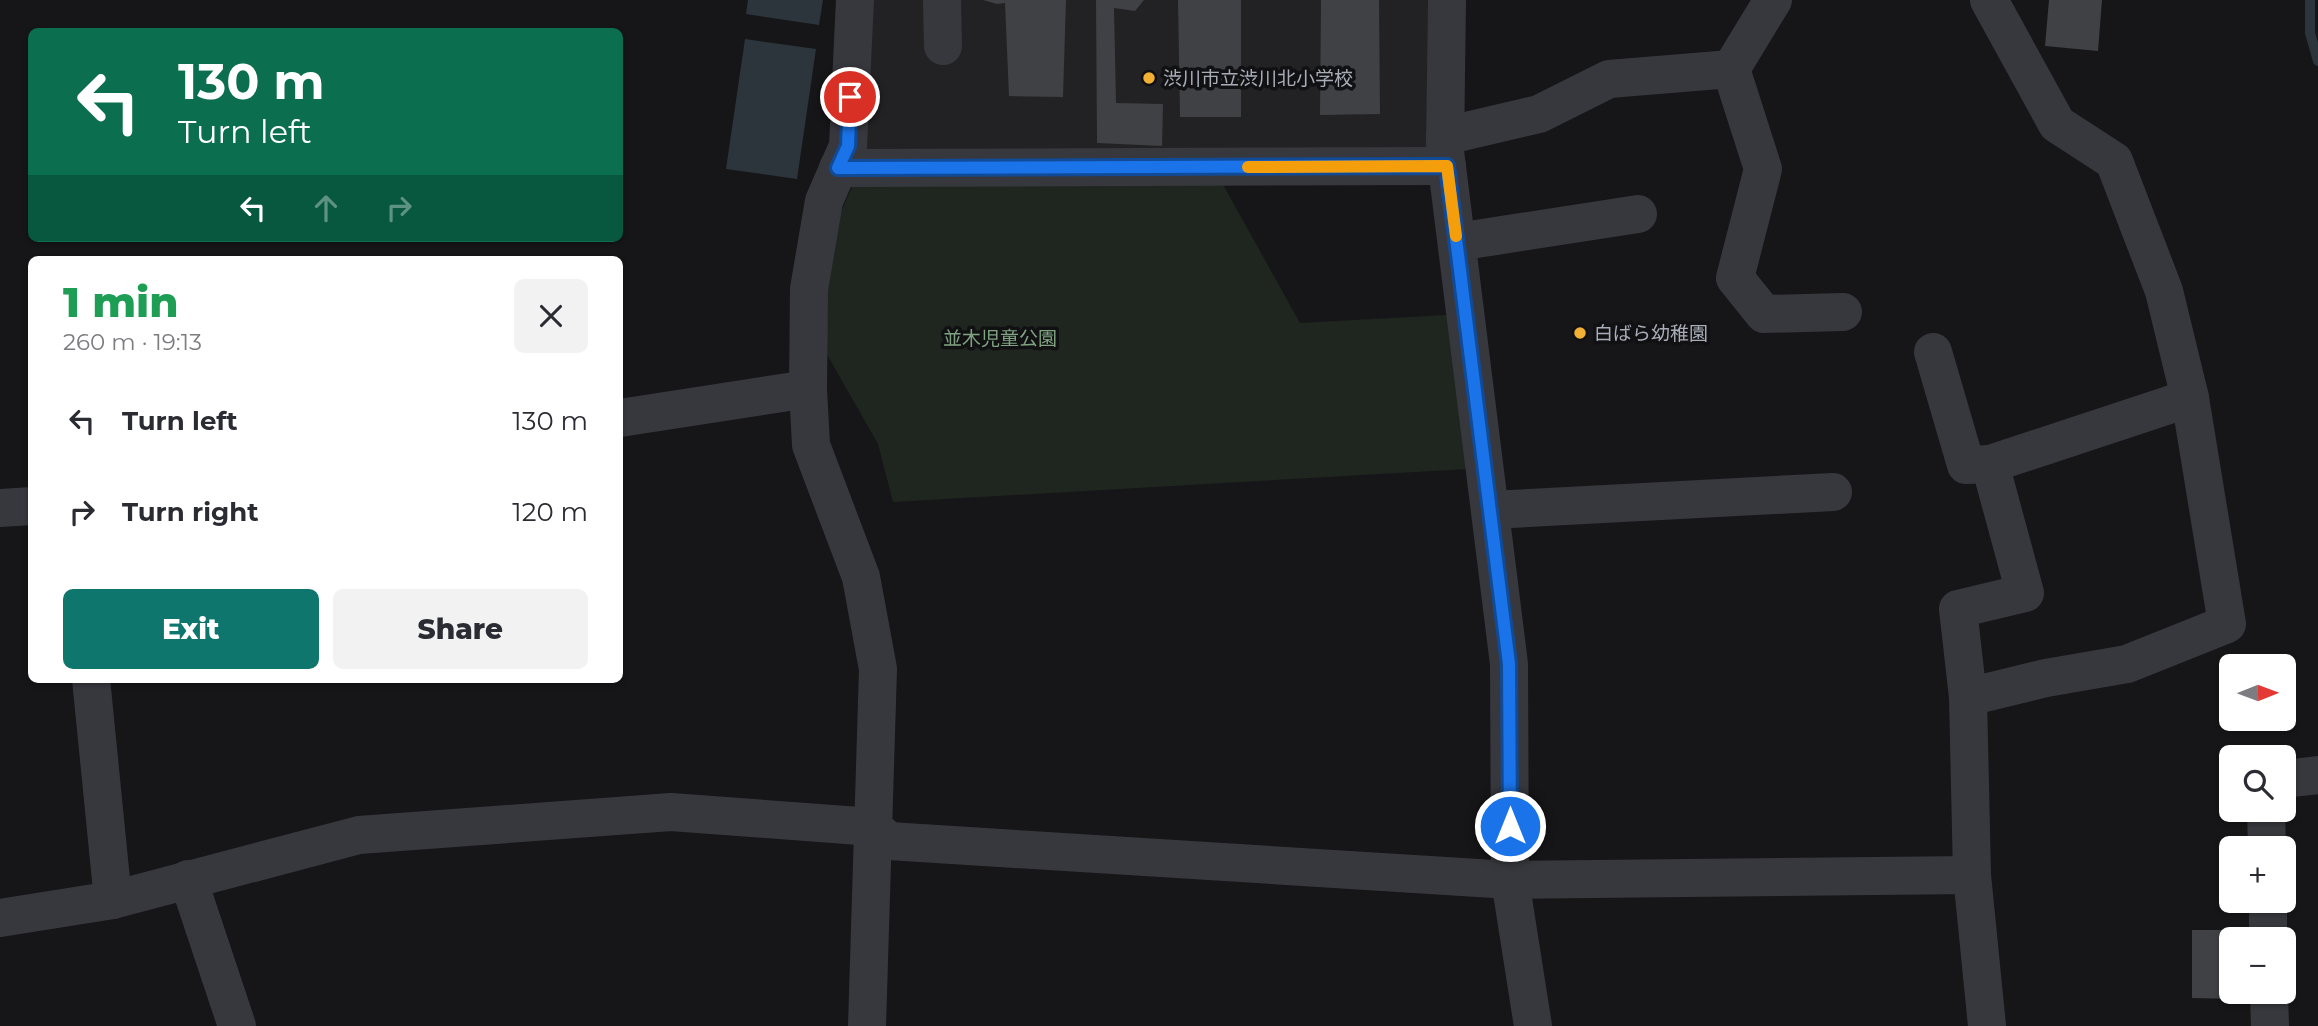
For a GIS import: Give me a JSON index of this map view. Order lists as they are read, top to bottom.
{
  "parks": ["並木児童公園"],
  "places": ["渋川市立渋川北小学校", "白ばら幼稚園"],
  "north": "right",
  "page": {
    "turn": ["130 m", "Turn left"],
    "heading": ["1 min", "260 m · 19:13"],
    "list": [
      {
        "name": "Turn left",
        "value": "130 m"
      },
      {
        "name": "Turn right",
        "value": "120 m"
      }
    ],
    "buttons": ["Exit", "Share"],
    "map_buttons": ["+", "−"]
  }
}
